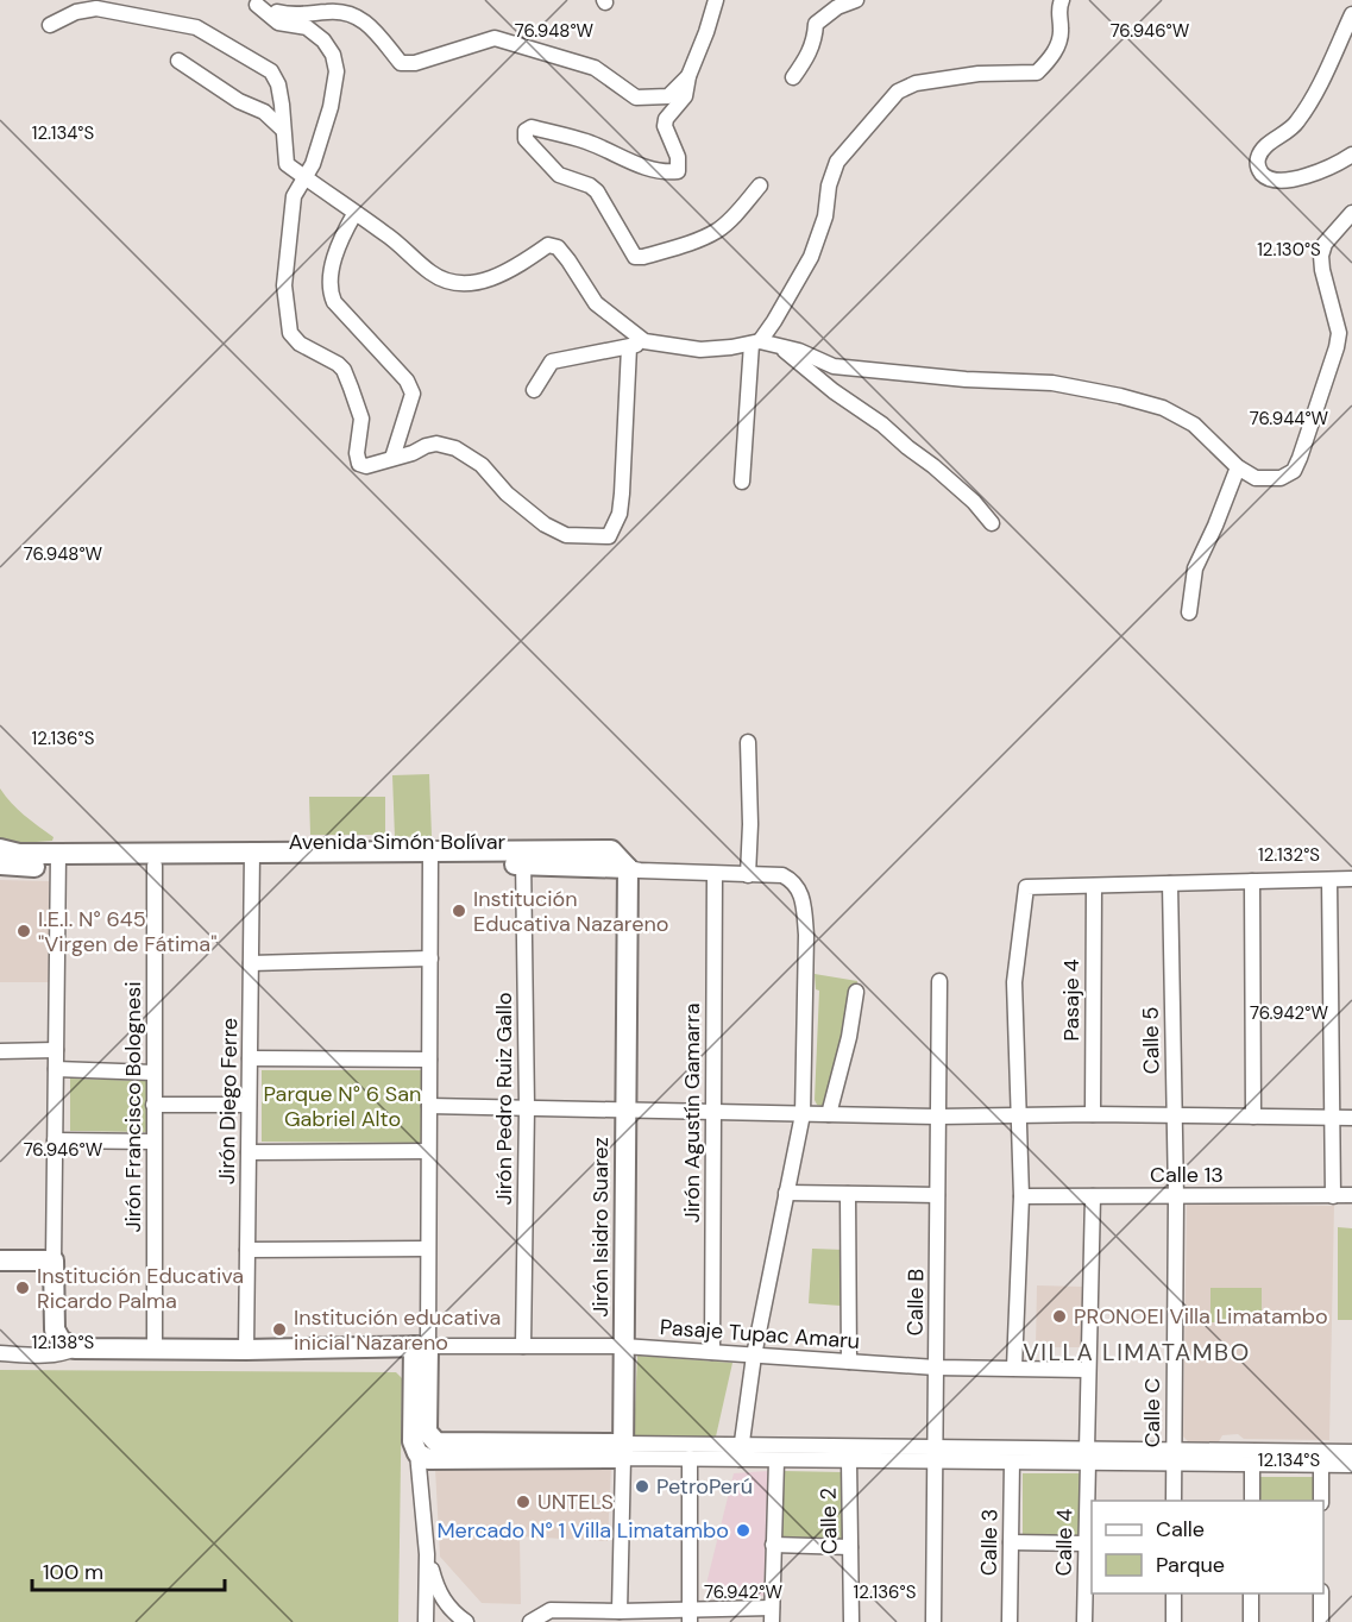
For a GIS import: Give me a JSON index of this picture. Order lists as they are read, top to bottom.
{
  "streets": {
    "street": [
      "Avenida Simón Bolívar",
      "Pasaje 4",
      "Calle 5",
      "Jirón Pedro Ruiz Gallo",
      "Jirón Diego Ferre",
      "Jirón Francisco Bolognesi",
      "Jirón Agustín Gamarra",
      "Calle 13",
      "Jirón Isidro Suarez",
      "Calle B",
      "Pasaje Tupac Amaru",
      "Calle C",
      "Calle 2",
      "Calle 3",
      "Calle 4"
    ]
  },
  "crossings": [
    ["Avenida Simón Bolívar", "Jirón Pedro Ruiz Gallo"],
    ["Avenida Simón Bolívar", "Jirón Diego Ferre"],
    ["Avenida Simón Bolívar", "Jirón Francisco Bolognesi"],
    ["Avenida Simón Bolívar", "Jirón Agustín Gamarra"],
    ["Avenida Simón Bolívar", "Jirón Isidro Suarez"],
    ["Calle 5", "Calle 13"],
    ["Calle 5", "Calle C"],
    ["Jirón Pedro Ruiz Gallo", "Pasaje Tupac Amaru"],
    ["Jirón Agustín Gamarra", "Pasaje Tupac Amaru"],
    ["Calle 13", "Calle C"],
    ["Calle 13", "Calle 4"],
    ["Jirón Isidro Suarez", "Pasaje Tupac Amaru"],
    ["Calle B", "Pasaje Tupac Amaru"],
    ["Pasaje Tupac Amaru", "Calle 4"]
  ],
  "districts": ["VILLA LIMATAMBO"],
  "parks": ["Parque N° 6 San Gabriel Alto"],
  "places": [
    "Institución Educativa Nazareno",
    "I.E.I. N° 645 \"Virgen de Fátima\"",
    "Institución Educativa Ricardo Palma",
    "PRONOEI Villa Limatambo",
    "Institución educativa inicial Nazareno",
    "PetroPerú",
    "UNTELS",
    "Mercado N° 1 Villa Limatambo"
  ],
  "legend": ["Calle", "Parque"],
  "scale_bar": "100 m",
  "coordinates": [
    "76.948°W",
    "76.946°W",
    "12.134°S",
    "12.130°S",
    "76.944°W",
    "12.136°S",
    "12.132°S",
    "76.942°W",
    "12.138°S"
  ]
}
